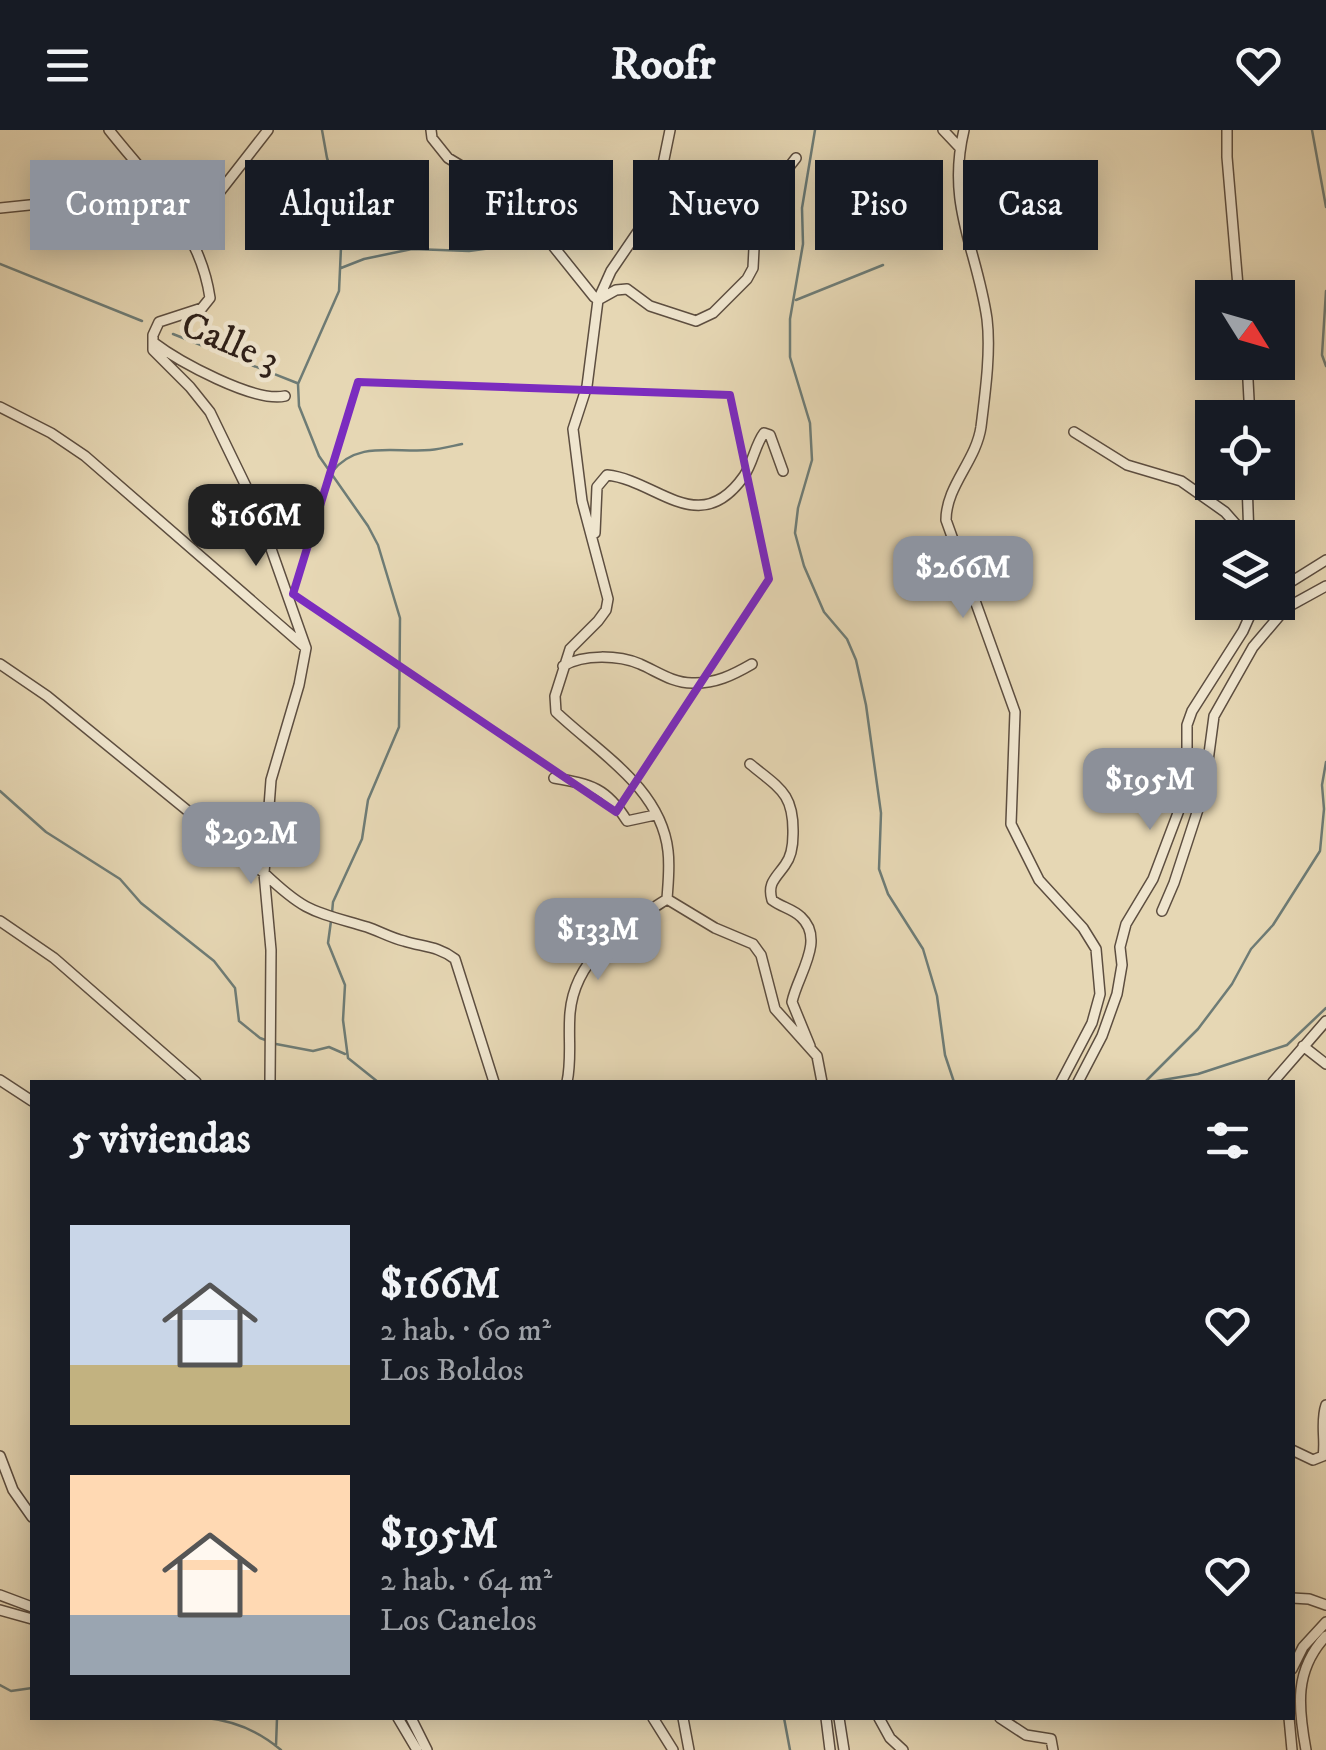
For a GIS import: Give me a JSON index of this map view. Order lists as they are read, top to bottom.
{
  "streets": {
    "street": ["Calle 3"]
  },
  "north": "bottom right",
  "page": {
    "header": "Roofr",
    "chip": [
      "Comprar",
      "Alquilar",
      "Filtros",
      "Nuevo",
      "Piso",
      "Casa"
    ],
    "price": [
      "$166M",
      "$266M",
      "$195M",
      "$292M",
      "$133M"
    ],
    "heading": "5 viviendas",
    "list": [
      {
        "name": "$166M",
        "note": "2 hab. · 60 m² · Los Boldos"
      },
      {
        "name": "$195M",
        "note": "2 hab. · 64 m² · Los Canelos"
      }
    ]
  }
}
